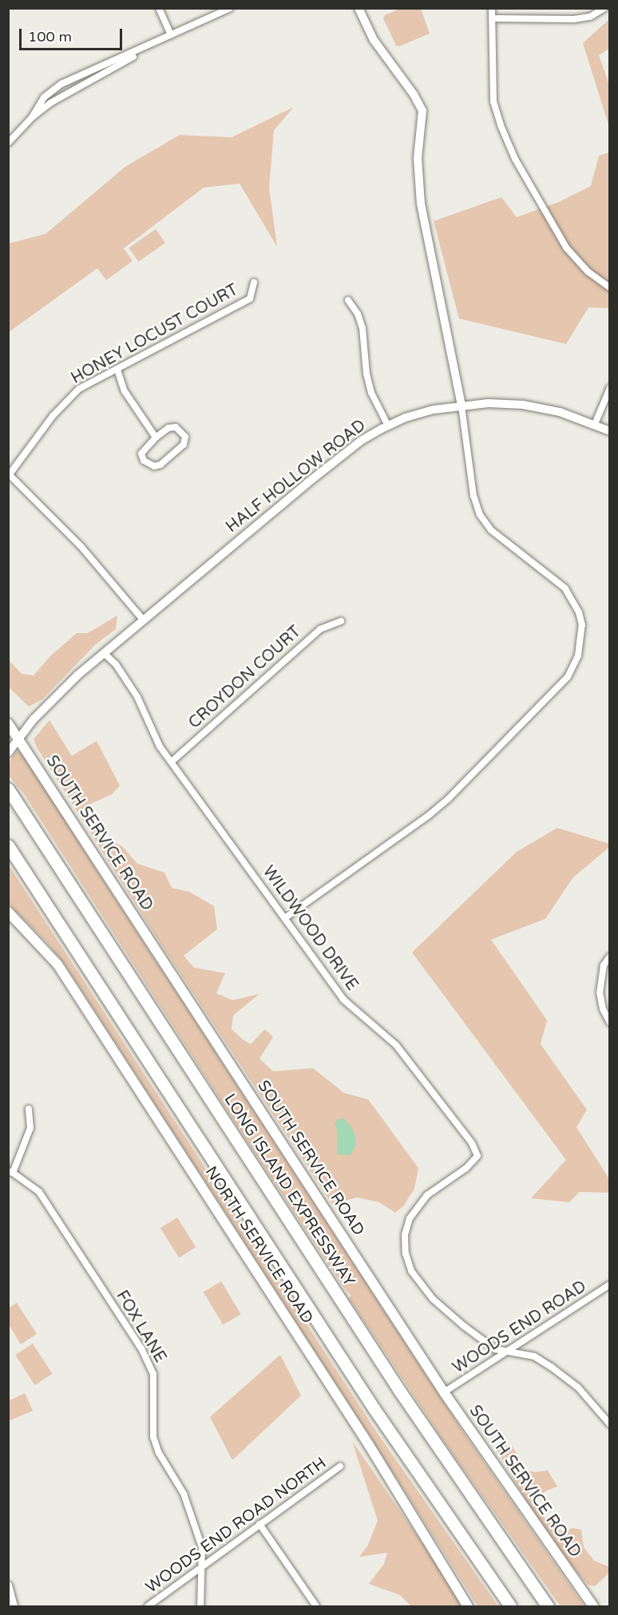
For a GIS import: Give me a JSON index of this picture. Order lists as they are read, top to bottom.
{
  "streets": {
    "highway": ["LONG ISLAND EXPRESSWAY"],
    "main road": ["SOUTH SERVICE ROAD", "NORTH SERVICE ROAD"],
    "street": [
      "HONEY LOCUST COURT",
      "HALF HOLLOW ROAD",
      "CROYDON COURT",
      "WILDWOOD DRIVE",
      "FOX LANE",
      "WOODS END ROAD",
      "WOODS END ROAD NORTH"
    ]
  },
  "crossings": [
    ["HALF HOLLOW ROAD", "SOUTH SERVICE ROAD"],
    ["HALF HOLLOW ROAD", "WILDWOOD DRIVE"],
    ["CROYDON COURT", "WILDWOOD DRIVE"],
    ["SOUTH SERVICE ROAD", "WOODS END ROAD"],
    ["WILDWOOD DRIVE", "WOODS END ROAD"],
    ["FOX LANE", "WOODS END ROAD NORTH"]
  ],
  "scale_bar": "100 m"
}
